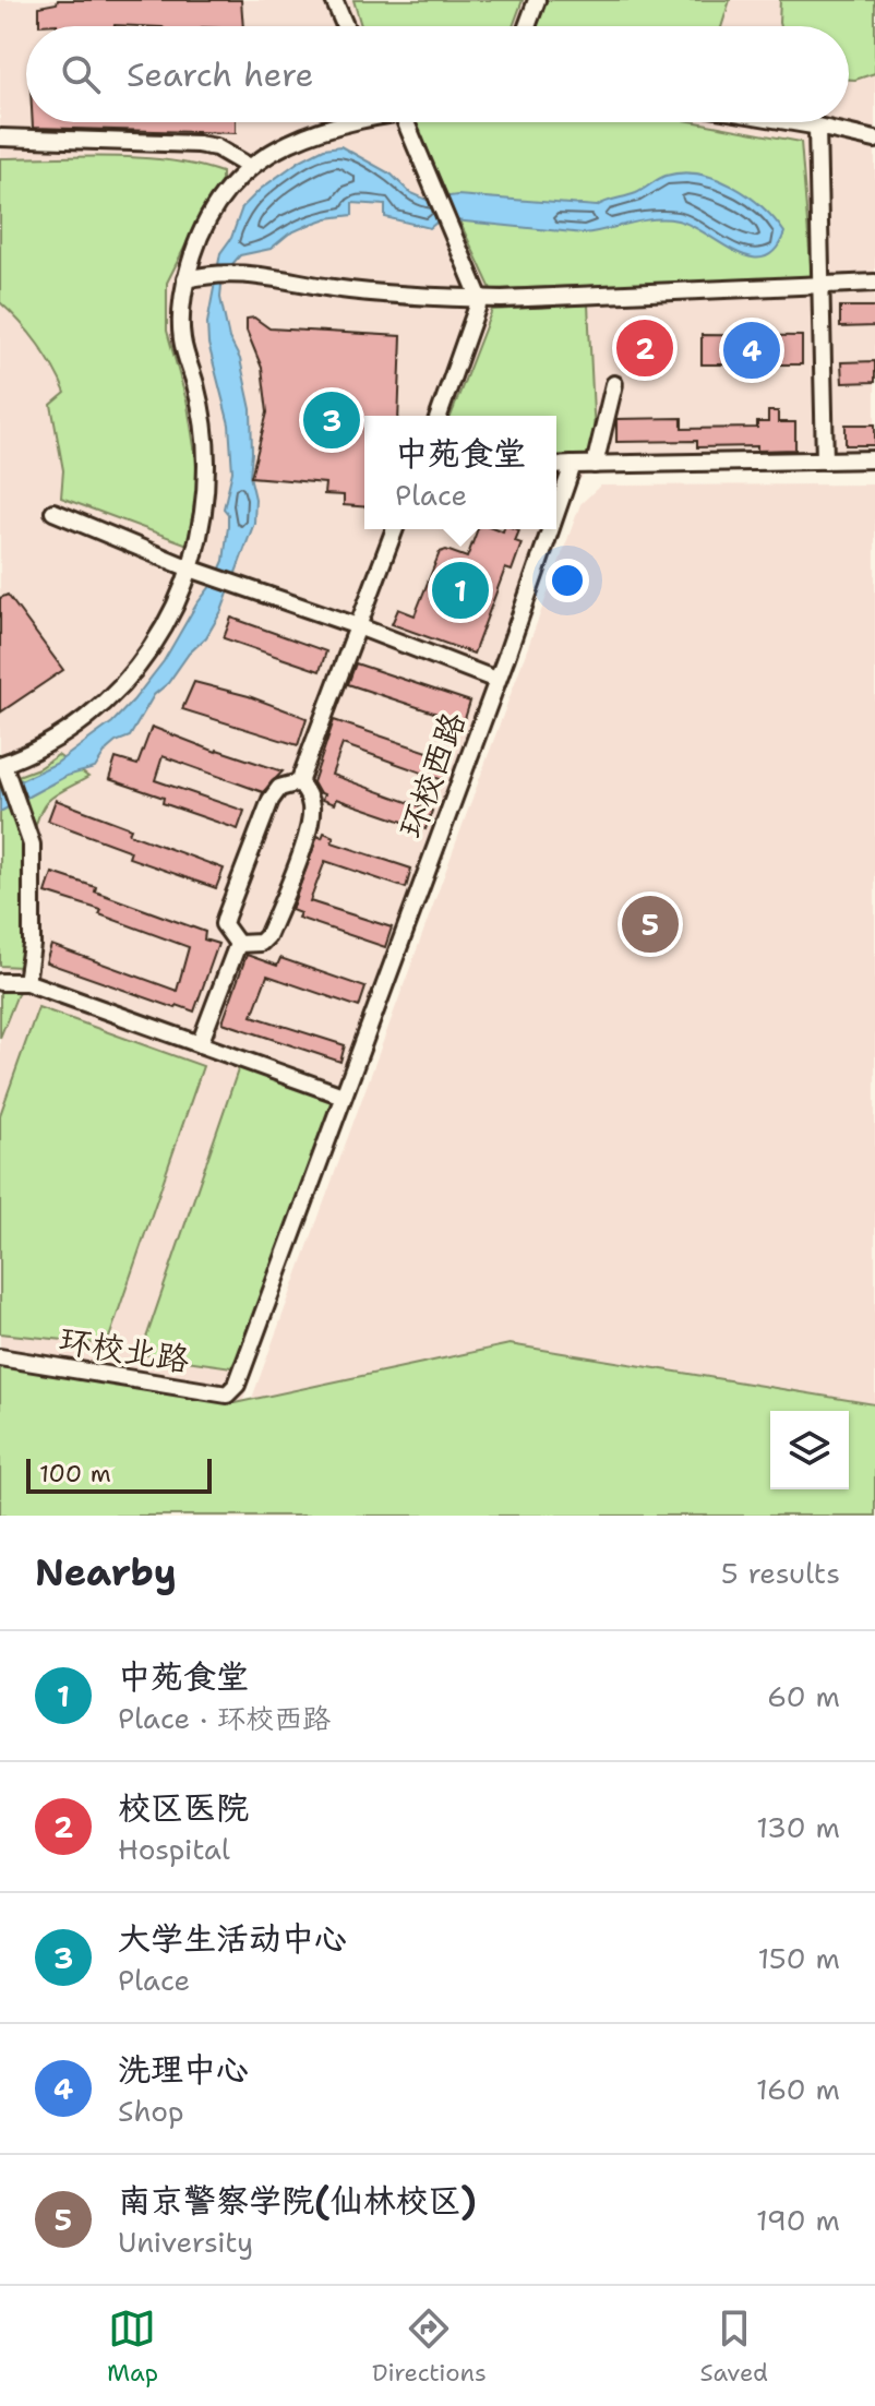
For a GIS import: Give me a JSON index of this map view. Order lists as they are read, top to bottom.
{
  "streets": {
    "street": ["环校西路", "环校北路"]
  },
  "crossings": [
    ["环校西路", "环校北路"]
  ],
  "scale_bar": "100 m",
  "page": {
    "search": "Search here",
    "pins": [
      "2",
      "4",
      "3",
      "1",
      "5"
    ],
    "popup": ["中苑食堂", "Place"],
    "scale": "100 m",
    "heading": ["Nearby", "5 results"],
    "list": [
      {
        "mark": "1",
        "name": "中苑食堂",
        "note": "Place · 环校西路",
        "value": "60 m"
      },
      {
        "mark": "2",
        "name": "校区医院",
        "note": "Hospital",
        "value": "130 m"
      },
      {
        "mark": "3",
        "name": "大学生活动中心",
        "note": "Place",
        "value": "150 m"
      },
      {
        "mark": "4",
        "name": "洗理中心",
        "note": "Shop",
        "value": "160 m"
      },
      {
        "mark": "5",
        "name": "南京警察学院(仙林校区)",
        "note": "University",
        "value": "190 m"
      }
    ],
    "nav": ["Map", "Directions", "Saved"]
  }
}
